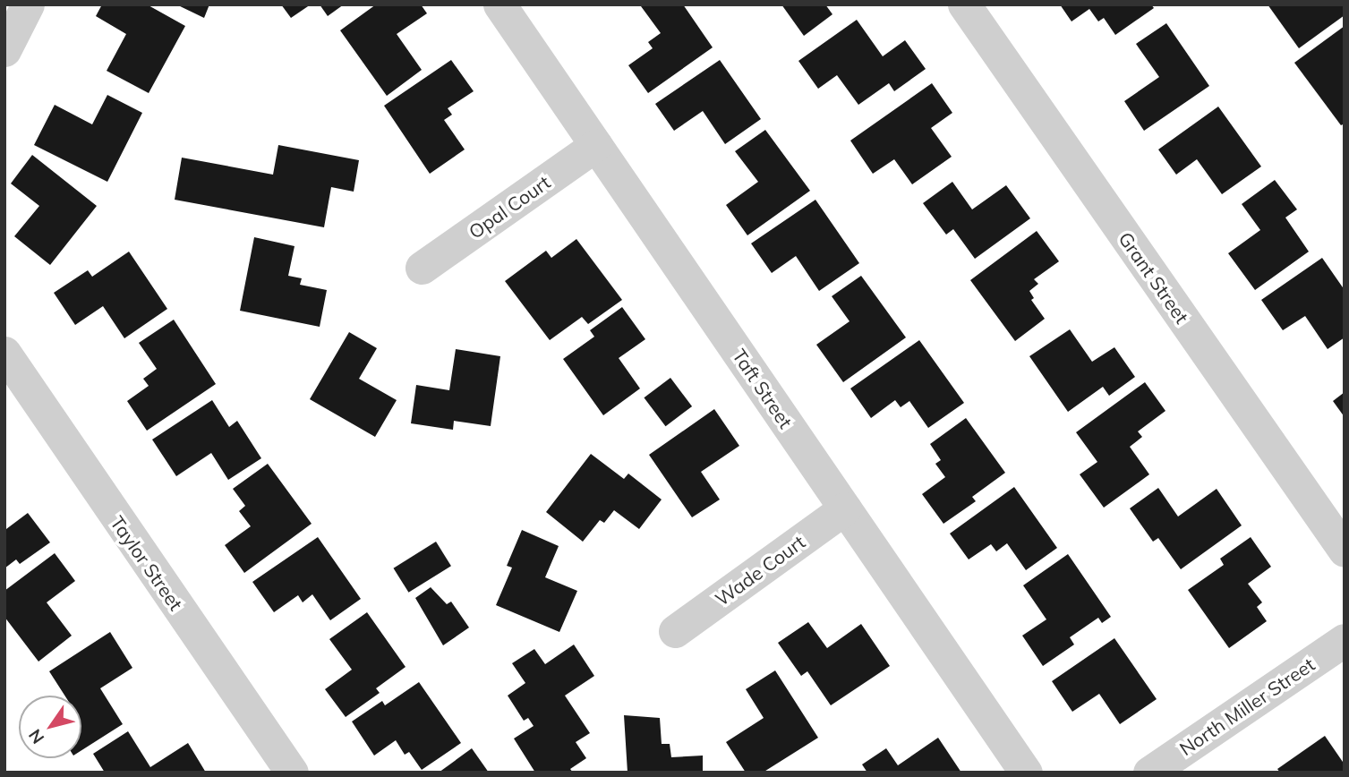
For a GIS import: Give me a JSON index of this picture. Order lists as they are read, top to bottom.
{
  "streets": {
    "street": [
      "Opal Court",
      "Grant Street",
      "Taft Street",
      "Taylor Street",
      "Wade Court",
      "North Miller Street"
    ]
  },
  "crossings": [
    ["Opal Court", "Taft Street"],
    ["Taft Street", "Wade Court"]
  ],
  "north": "bottom left"
}
